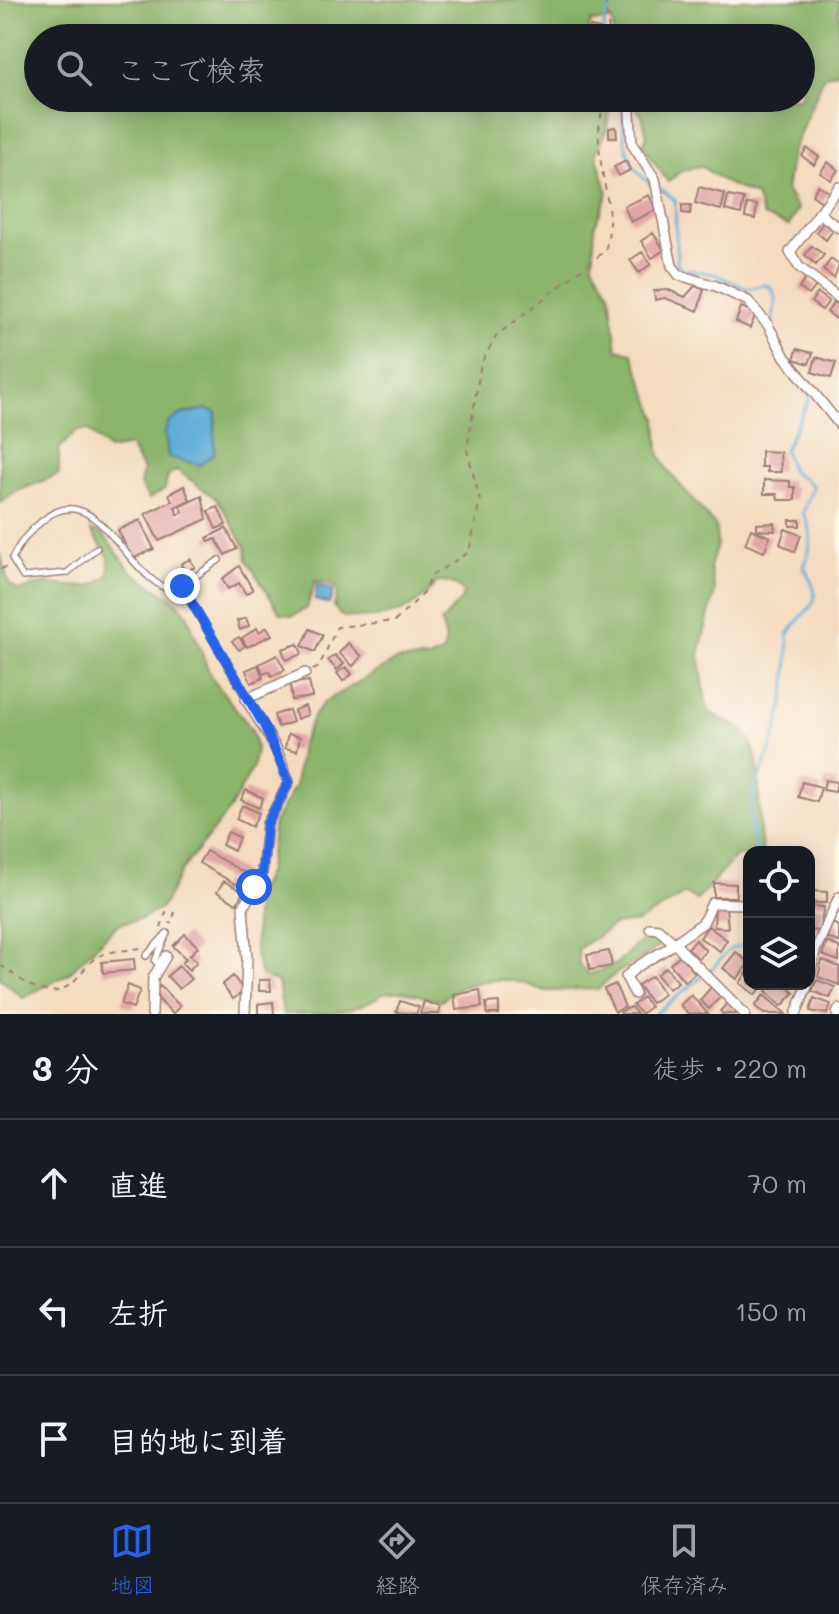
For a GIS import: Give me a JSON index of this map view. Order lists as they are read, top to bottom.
{
  "page": {
    "search": "ここで検索",
    "heading": ["3 分", "徒歩 · 220 m"],
    "list": [
      ["直進", "70 m"],
      ["左折", "150 m"],
      "目的地に到着"
    ],
    "nav": ["地図", "経路", "保存済み"]
  }
}
